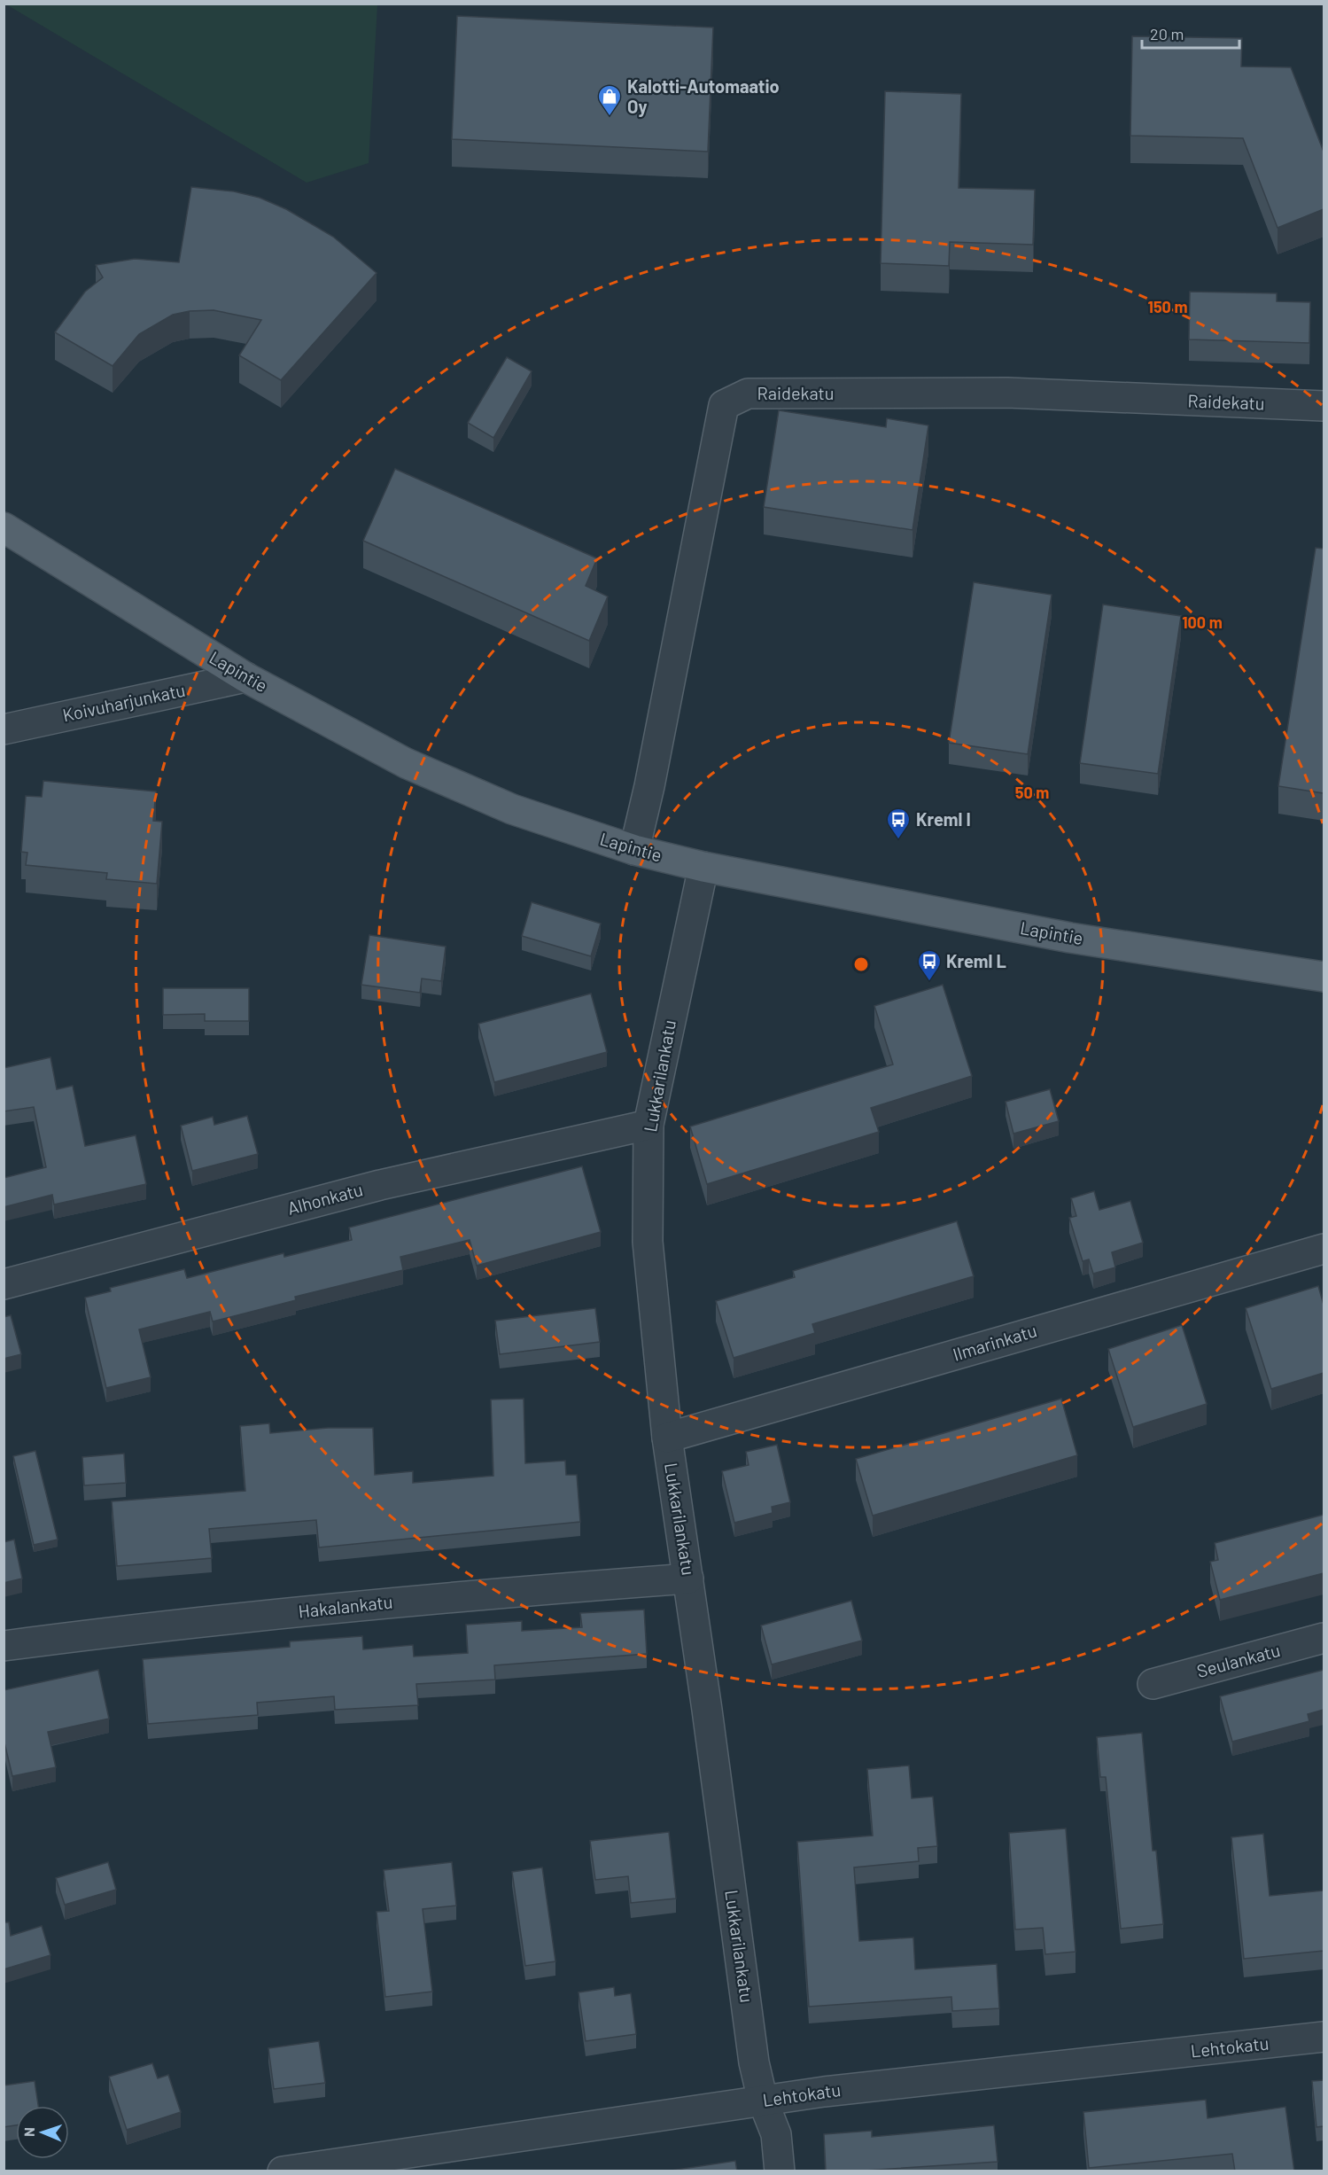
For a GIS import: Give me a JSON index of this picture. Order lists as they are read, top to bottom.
{
  "streets": {
    "main road": ["Lapintie"],
    "street": [
      "Raidekatu",
      "Koivuharjunkatu",
      "Lukkarilankatu",
      "Alhonkatu",
      "Ilmarinkatu",
      "Hakalankatu",
      "Seulankatu",
      "Lehtokatu"
    ]
  },
  "crossings": [
    ["Raidekatu", "Lapintie"],
    ["Lapintie", "Koivuharjunkatu"],
    ["Lapintie", "Lukkarilankatu"],
    ["Lukkarilankatu", "Alhonkatu"],
    ["Lukkarilankatu", "Ilmarinkatu"],
    ["Lukkarilankatu", "Hakalankatu"],
    ["Lukkarilankatu", "Lehtokatu"]
  ],
  "places": {
    "shop": ["Kalotti-Automaatio Oy"],
    "bus stop": ["Kreml I", "Kreml L"]
  },
  "scale_bar": "20 m",
  "north": "left",
  "rings": ["150 m", "100 m", "50 m"]
}
